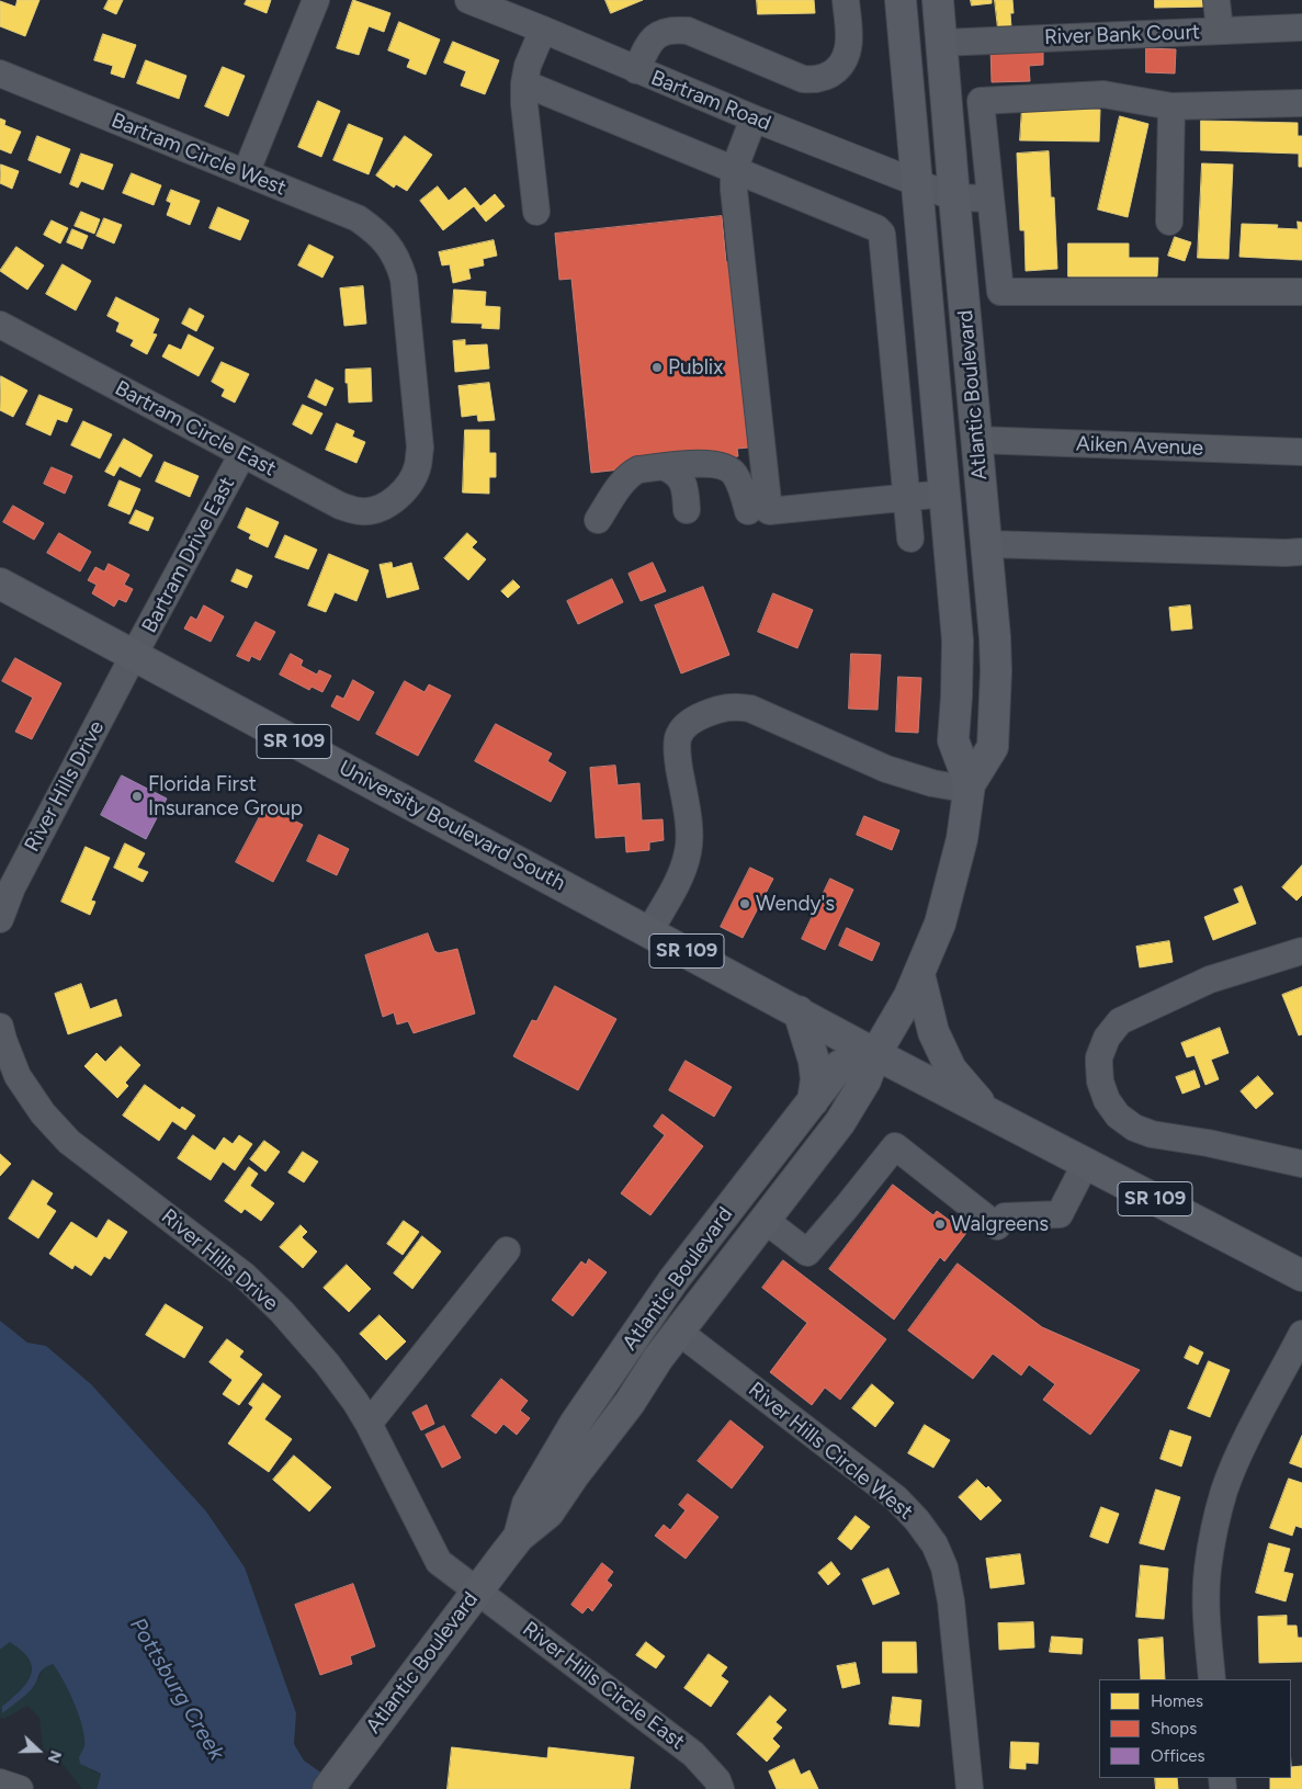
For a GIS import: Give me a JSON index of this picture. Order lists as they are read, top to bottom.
{
  "streets": {
    "main road": ["Atlantic Boulevard", "SR 109", "University Boulevard South"],
    "street": [
      "River Bank Court",
      "Bartram Road",
      "Bartram Circle West",
      "Bartram Circle East",
      "Aiken Avenue",
      "Bartram Drive East",
      "River Hills Drive",
      "River Hills Circle West",
      "River Hills Circle East"
    ]
  },
  "crossings": [
    ["River Bank Court", "Atlantic Boulevard"],
    ["Bartram Road", "Atlantic Boulevard"],
    ["Bartram Circle West", "Bartram Circle East"],
    ["Atlantic Boulevard", "Aiken Avenue"],
    ["Atlantic Boulevard", "SR 109"],
    ["Atlantic Boulevard", "River Hills Drive"],
    ["Atlantic Boulevard", "University Boulevard South"],
    ["Atlantic Boulevard", "River Hills Circle West"],
    ["Atlantic Boulevard", "River Hills Circle East"],
    ["Bartram Circle East", "Bartram Drive East"],
    ["Bartram Drive East", "River Hills Drive"],
    ["Bartram Drive East", "University Boulevard South"],
    ["SR 109", "University Boulevard South"],
    ["River Hills Drive", "University Boulevard South"],
    ["River Hills Drive", "River Hills Circle East"]
  ],
  "water": ["Pottsburg Creek"],
  "places": [
    "Publix",
    "Florida First Insurance Group",
    "Wendy's",
    "Walgreens"
  ],
  "legend": ["Homes", "Shops", "Offices"],
  "north": "right"
}
